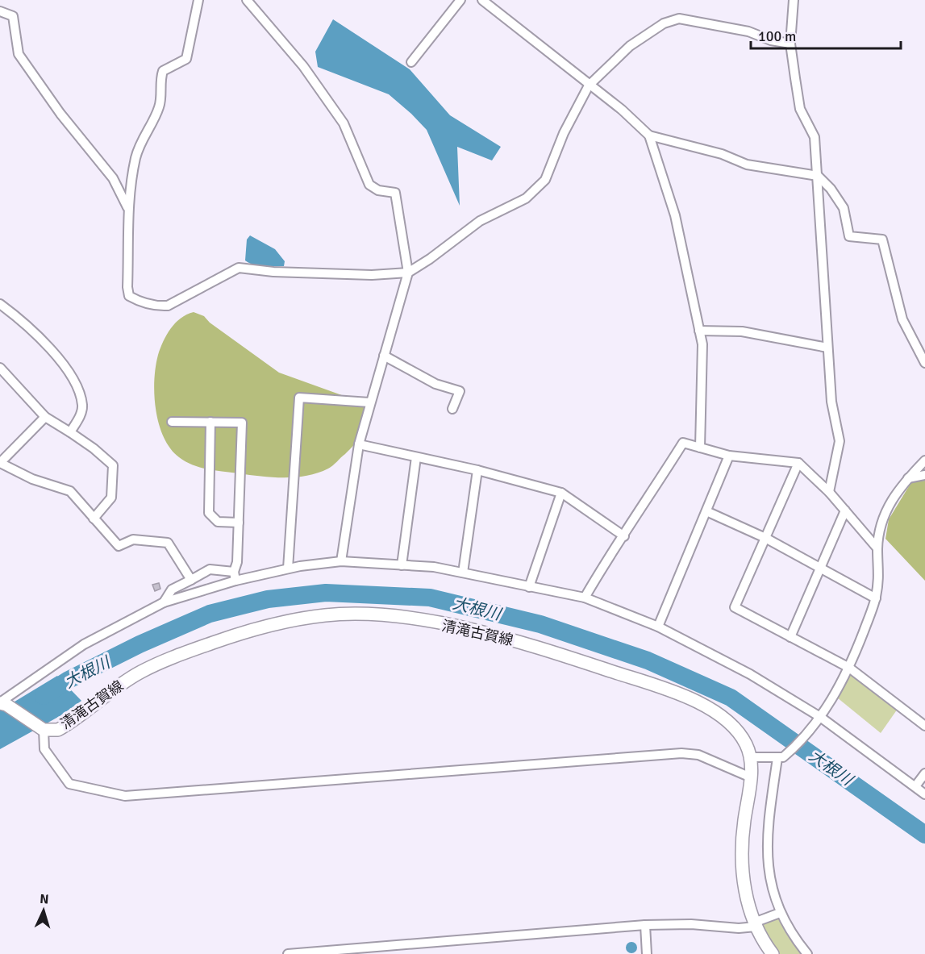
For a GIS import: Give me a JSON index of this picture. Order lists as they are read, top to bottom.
{
  "streets": {
    "main road": ["清滝古賀線"]
  },
  "water": ["大根川"],
  "scale_bar": "100 m",
  "north": "top"
}
